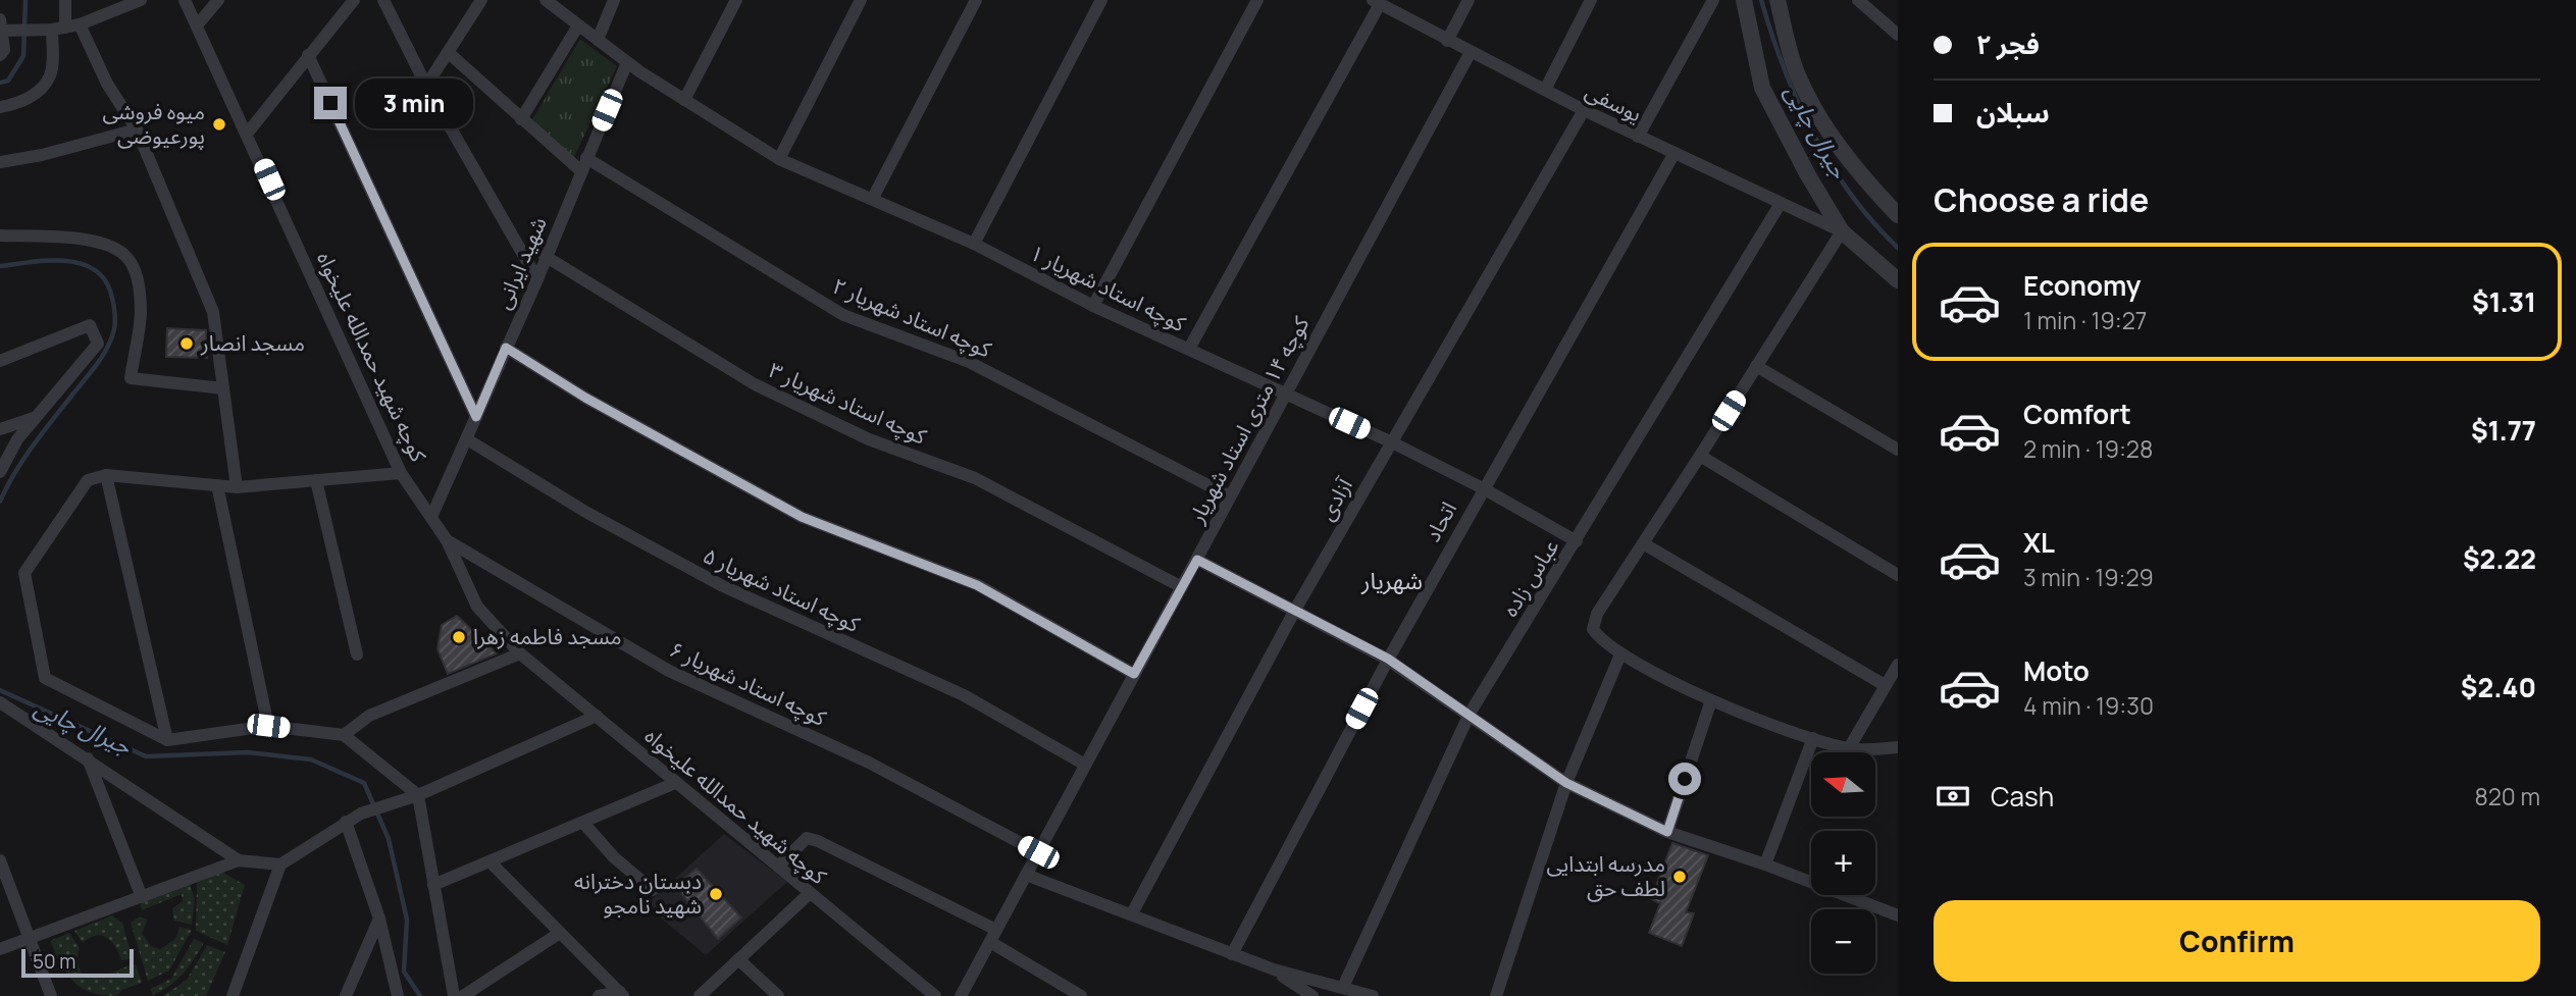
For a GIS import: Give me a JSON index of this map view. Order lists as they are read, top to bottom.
{
  "streets": {
    "street": [
      "یوسفی",
      "شهید ایرانی",
      "کوچه استاد شهریار ۱",
      "کوچه استاد شهریار ۲",
      "کوچه شهید حمدالله علیخواه",
      "کوچه استاد شهریار ۳",
      "کوچه ۱۴ متری استاد شهریار",
      "آزادی",
      "اتحاد",
      "عباس زاده",
      "کوچه استاد شهریار ۵",
      "کوچه استاد شهریار ۶"
    ]
  },
  "crossings": [
    ["یوسفی", "کوچه ۱۴ متری استاد شهریار"],
    ["یوسفی", "آزادی"],
    ["یوسفی", "اتحاد"],
    ["یوسفی", "عباس زاده"],
    ["شهید ایرانی", "کوچه استاد شهریار ۱"],
    ["شهید ایرانی", "کوچه استاد شهریار ۲"],
    ["شهید ایرانی", "کوچه شهید حمدالله علیخواه"],
    ["شهید ایرانی", "کوچه استاد شهریار ۳"],
    ["شهید ایرانی", "کوچه استاد شهریار ۵"],
    ["کوچه استاد شهریار ۱", "کوچه ۱۴ متری استاد شهریار"],
    ["کوچه استاد شهریار ۱", "آزادی"],
    ["کوچه استاد شهریار ۱", "اتحاد"],
    ["کوچه استاد شهریار ۱", "عباس زاده"],
    ["کوچه استاد شهریار ۲", "کوچه ۱۴ متری استاد شهریار"],
    ["کوچه شهید حمدالله علیخواه", "کوچه استاد شهریار ۶"],
    ["کوچه استاد شهریار ۳", "کوچه ۱۴ متری استاد شهریار"],
    ["کوچه ۱۴ متری استاد شهریار", "کوچه استاد شهریار ۵"],
    ["کوچه ۱۴ متری استاد شهریار", "کوچه استاد شهریار ۶"]
  ],
  "districts": ["شهریار"],
  "water": ["جیرال چایی"],
  "places": [
    "میوه فروشی پورعیوضی",
    "مسجد انصار",
    "مسجد فاطمه زهرا",
    "مدرسه ابتدایی لطف حق",
    "دبستان دخترانه شهید نامجو"
  ],
  "scale_bar": "50 m",
  "north": "left",
  "page": {
    "banner": ["فجر ۲", "سبلان"],
    "bubble": "3 min",
    "heading": "Choose a ride",
    "list": [
      {
        "name": "Economy",
        "note": "1 min · 19:27",
        "value": "$1.31"
      },
      {
        "name": "Comfort",
        "note": "2 min · 19:28",
        "value": "$1.77"
      },
      {
        "name": "XL",
        "note": "3 min · 19:29",
        "value": "$2.22"
      },
      {
        "name": "Moto",
        "note": "4 min · 19:30",
        "value": "$2.40"
      }
    ],
    "map_buttons": ["+", "−"],
    "pay": ["Cash", "820 m"],
    "buttons": "Confirm",
    "scale": "50 m"
  }
}
